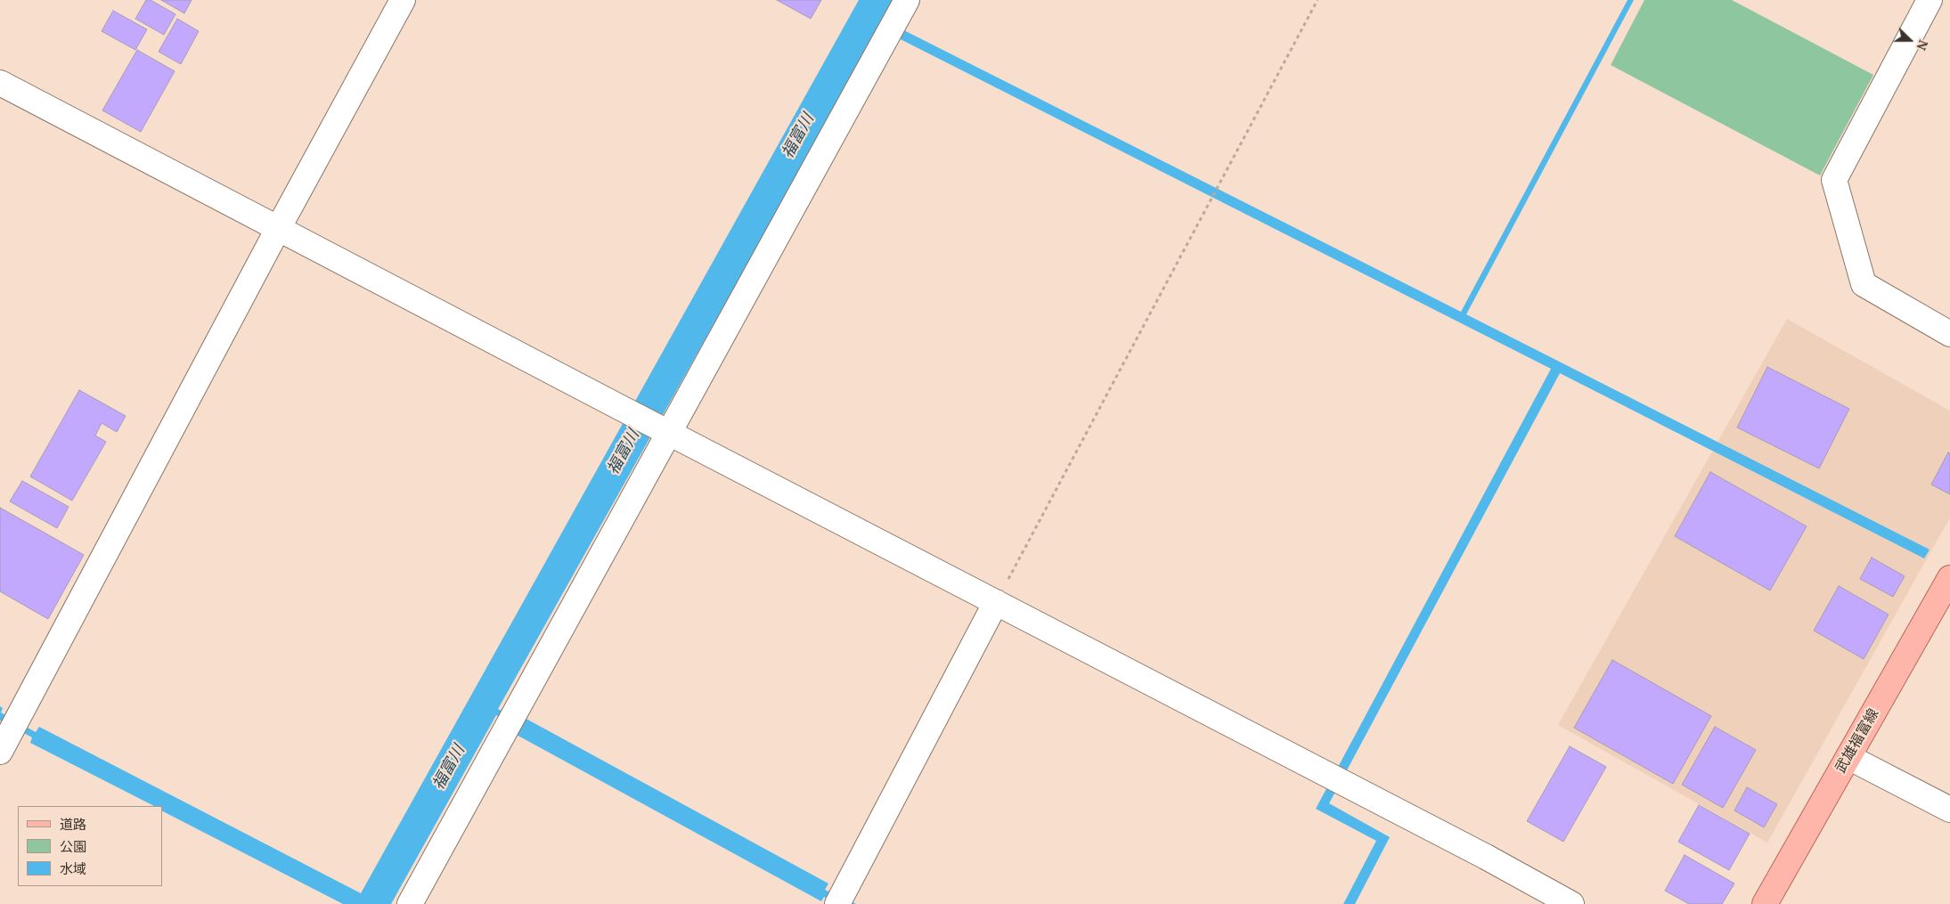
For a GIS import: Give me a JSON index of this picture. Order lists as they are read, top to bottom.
{
  "streets": {
    "main road": ["武雄福富線"]
  },
  "water": ["福富川"],
  "legend": ["道路", "公園", "水域"],
  "north": "right"
}
